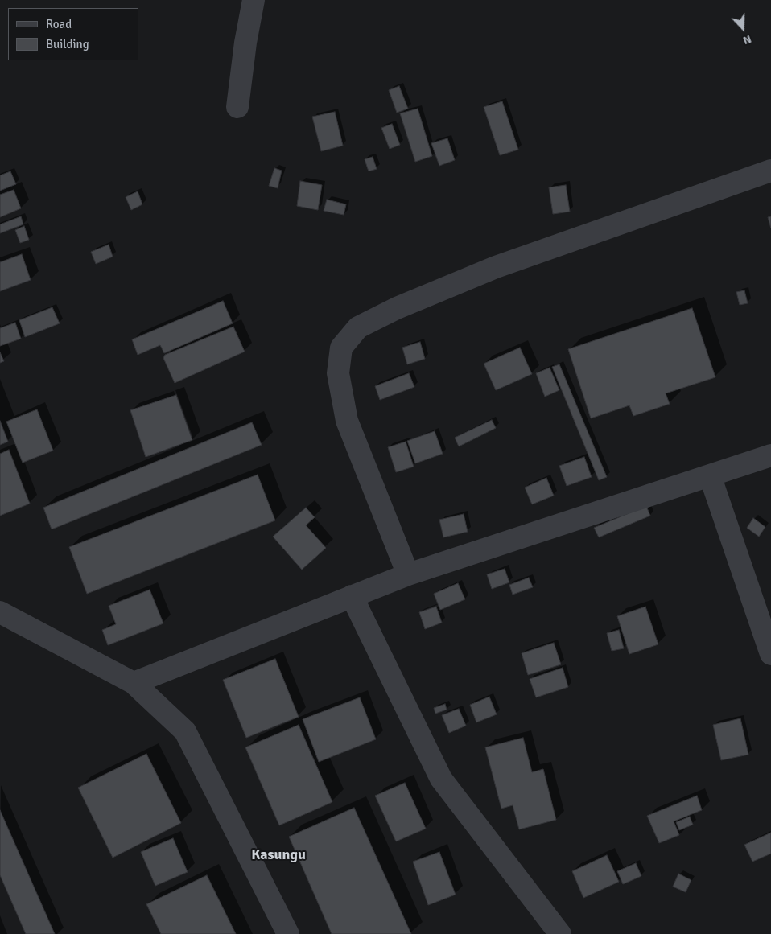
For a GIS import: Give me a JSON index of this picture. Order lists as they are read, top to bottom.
{
  "districts": ["Kasungu"],
  "legend": ["Road", "Building"],
  "north": "bottom"
}
